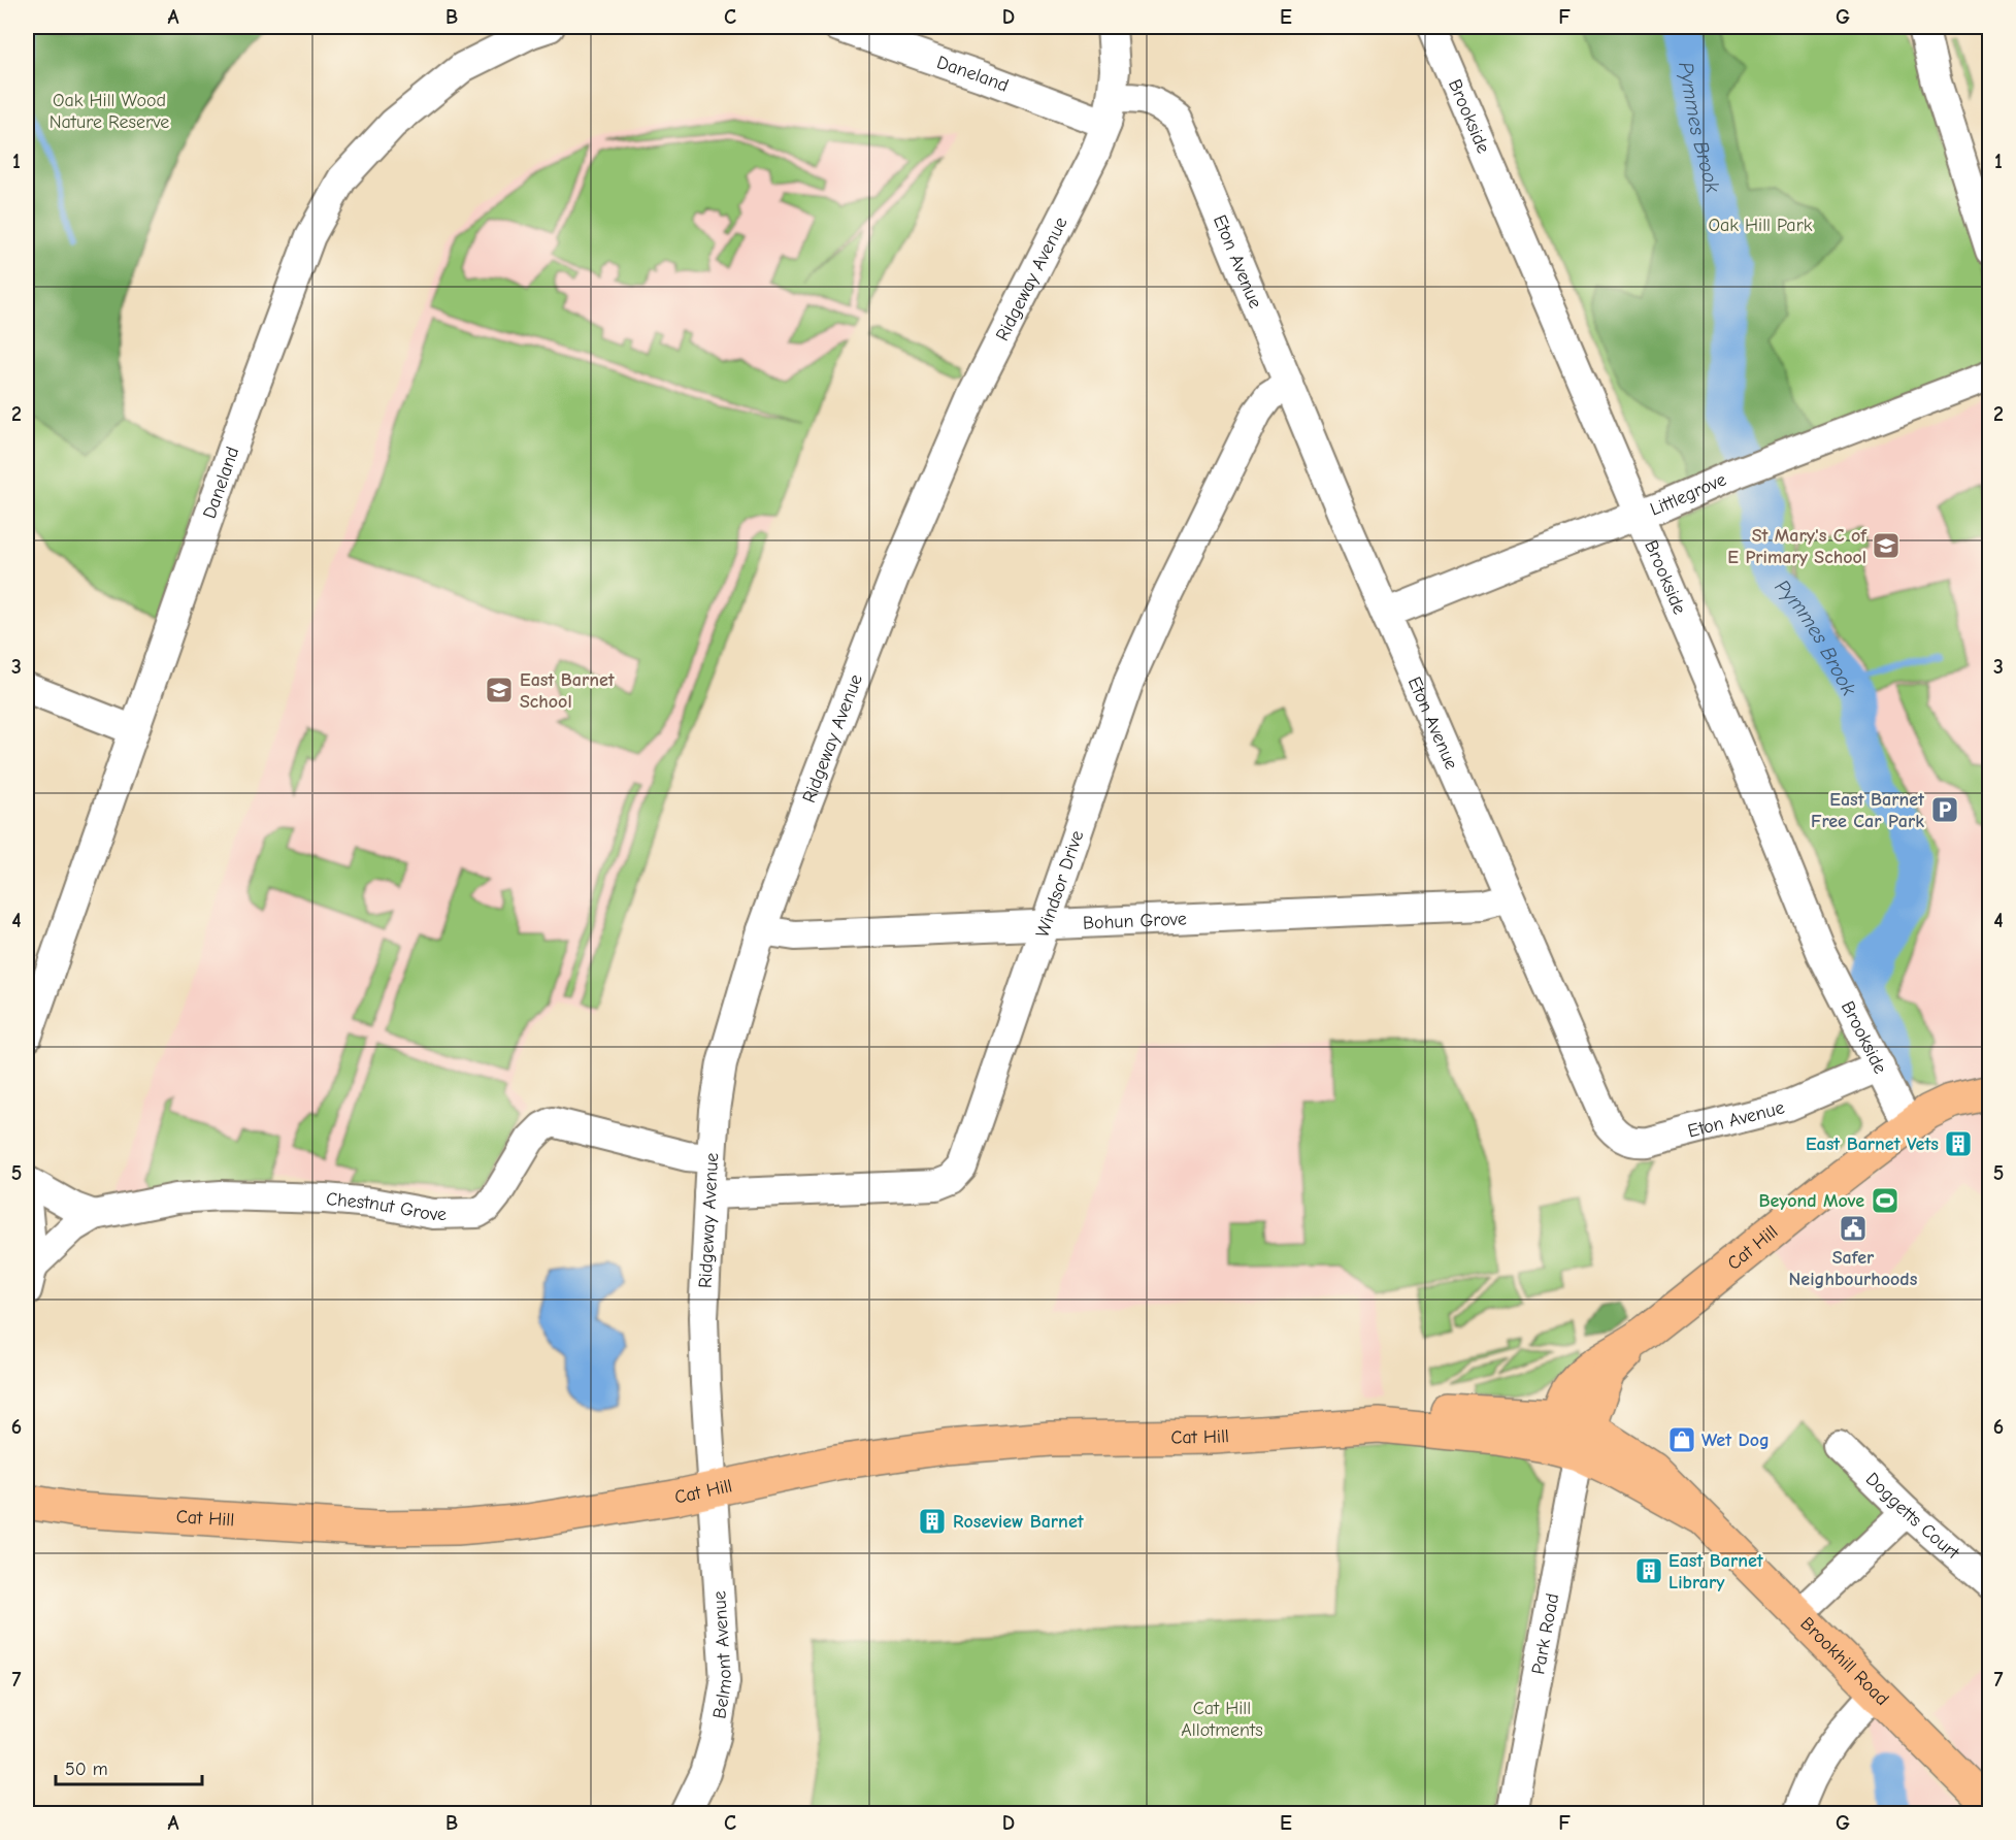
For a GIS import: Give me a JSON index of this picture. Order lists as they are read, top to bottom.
{
  "streets": {
    "main road": ["Cat Hill", "Brookhill Road"],
    "street": [
      "Daneland",
      "Brookside",
      "Eton Avenue",
      "Ridgeway Avenue",
      "Littlegrove",
      "Windsor Drive",
      "Bohun Grove",
      "Chestnut Grove",
      "Doggetts Court",
      "Park Road",
      "Belmont Avenue"
    ]
  },
  "crossings": [
    ["Daneland", "Eton Avenue"],
    ["Daneland", "Ridgeway Avenue"],
    ["Brookside", "Eton Avenue"],
    ["Brookside", "Littlegrove"],
    ["Brookside", "Cat Hill"],
    ["Eton Avenue", "Ridgeway Avenue"],
    ["Eton Avenue", "Littlegrove"],
    ["Eton Avenue", "Windsor Drive"],
    ["Eton Avenue", "Bohun Grove"],
    ["Eton Avenue", "Cat Hill"],
    ["Ridgeway Avenue", "Windsor Drive"],
    ["Ridgeway Avenue", "Bohun Grove"],
    ["Ridgeway Avenue", "Chestnut Grove"],
    ["Ridgeway Avenue", "Cat Hill"],
    ["Ridgeway Avenue", "Belmont Avenue"],
    ["Windsor Drive", "Bohun Grove"],
    ["Cat Hill", "Park Road"],
    ["Cat Hill", "Belmont Avenue"],
    ["Cat Hill", "Brookhill Road"],
    ["Park Road", "Brookhill Road"]
  ],
  "water": ["Pymmes Brook"],
  "parks": ["Oak Hill Wood Nature Reserve", "Oak Hill Park", "Cat Hill Allotments"],
  "places": {
    "school or university": ["St Mary's C of E Primary School", "East Barnet School"],
    "parking": ["East Barnet Free Car Park"],
    "building": ["East Barnet Vets", "Roseview Barnet", "East Barnet Library"],
    "sports": ["Beyond Move"],
    "public building": ["Safer Neighbourhoods"],
    "shop": ["Wet Dog"]
  },
  "scale_bar": "50 m",
  "grid": {
    "columns": [
      "A",
      "B",
      "C",
      "D",
      "E",
      "F",
      "G"
    ],
    "rows": [
      "1",
      "2",
      "3",
      "4",
      "5",
      "6",
      "7"
    ]
  }
}
